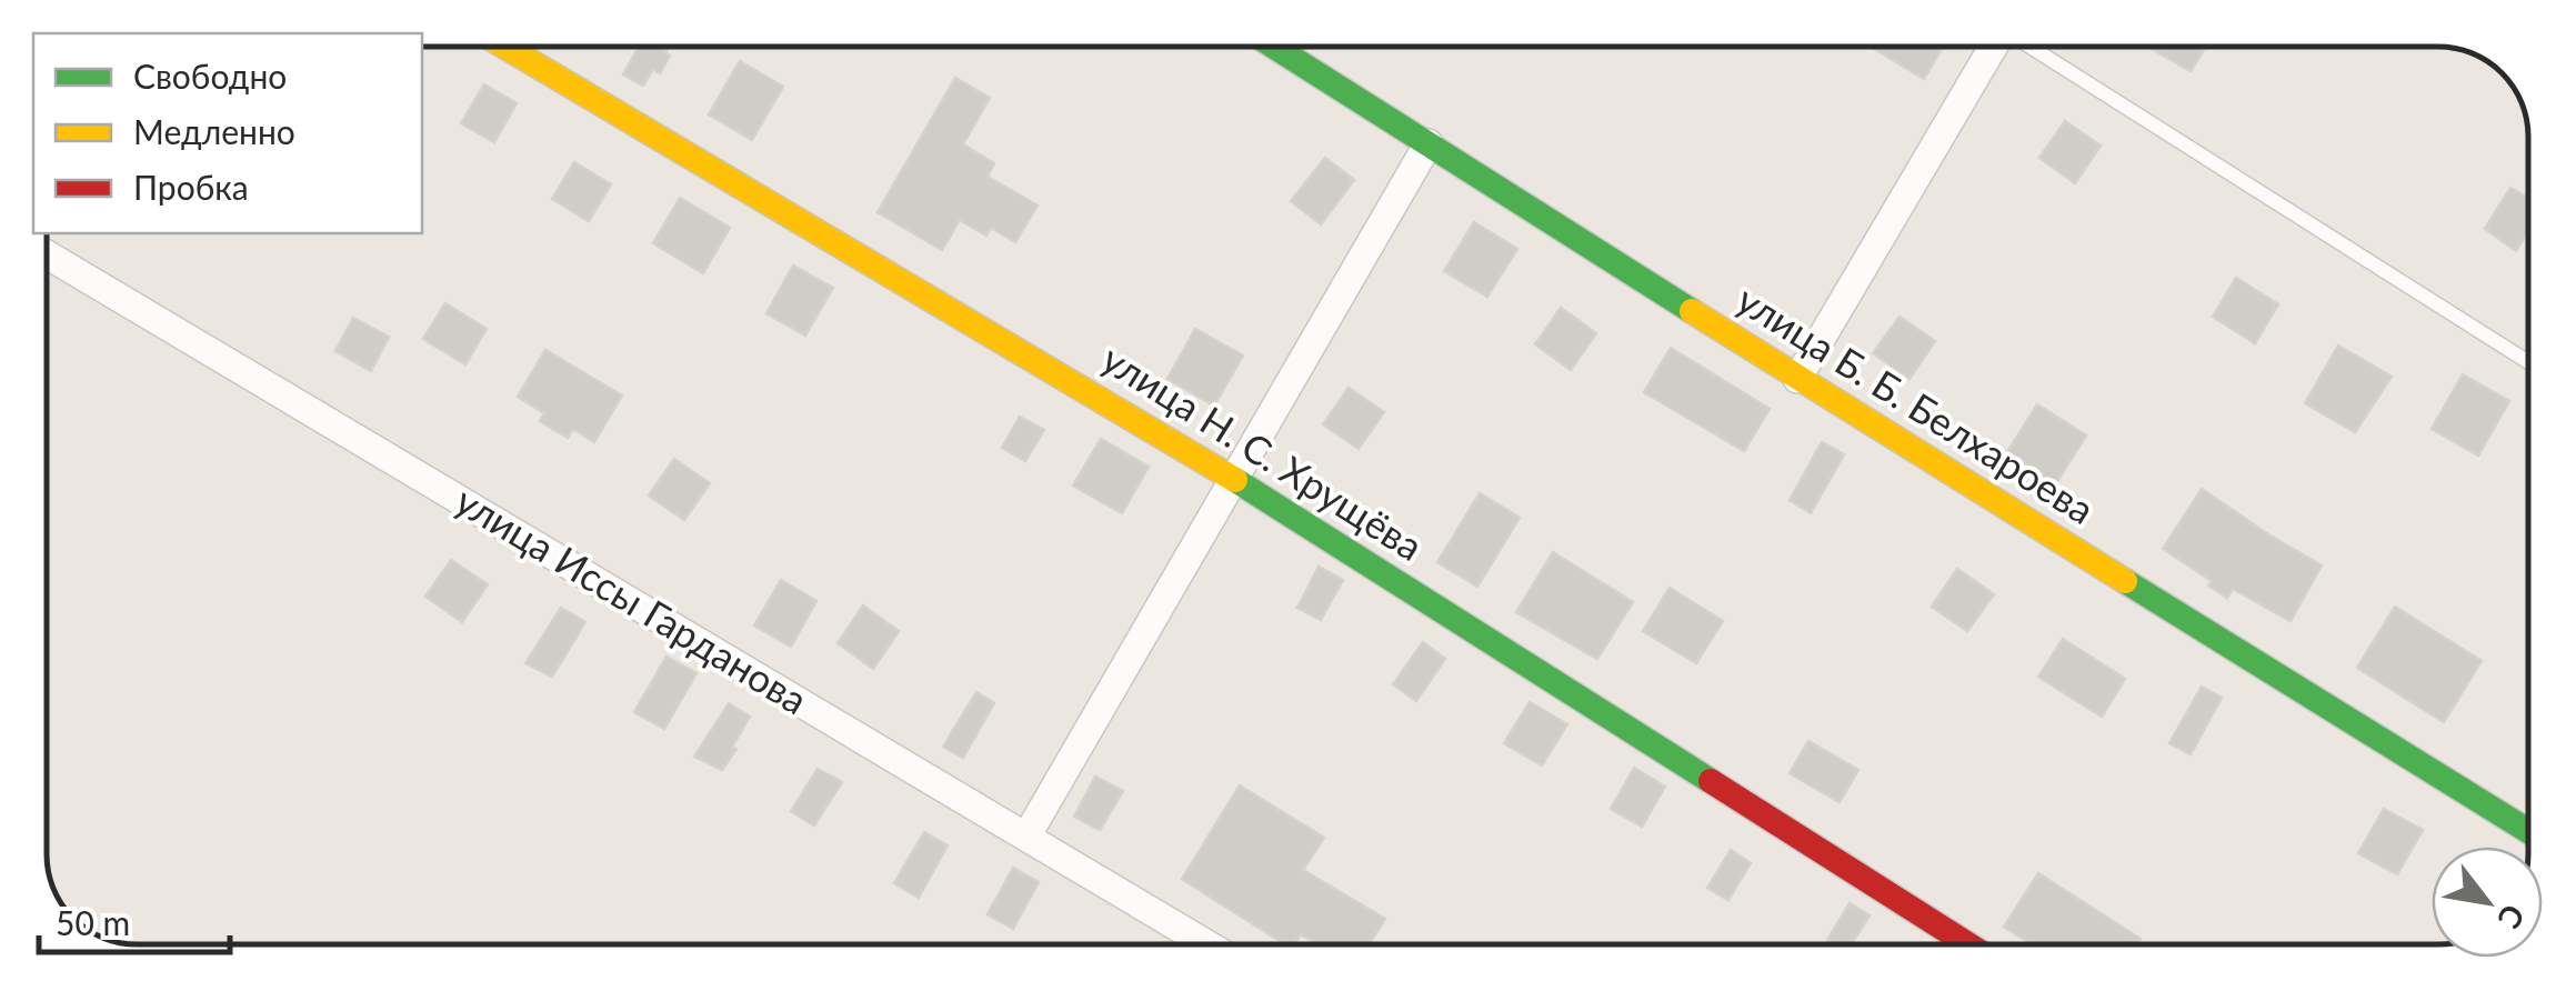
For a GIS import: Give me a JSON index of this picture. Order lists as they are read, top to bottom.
{
  "streets": {
    "street": ["улица Б. Б. Белхароева", "улица Н. С. Хрущёва", "улица Иссы Гарданова"]
  },
  "legend": ["Свободно", "Медленно", "Пробка"],
  "scale_bar": "50 m",
  "north": "bottom right"
}
